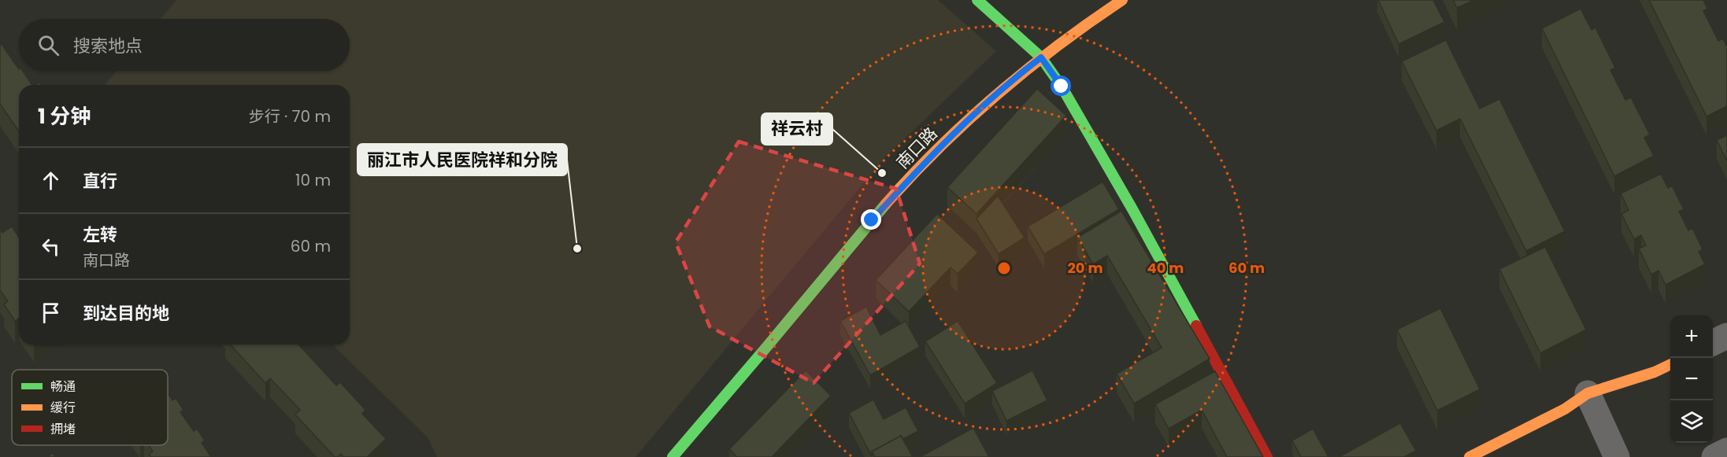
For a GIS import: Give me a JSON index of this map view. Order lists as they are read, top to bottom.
{
  "streets": {
    "street": ["南口路"]
  },
  "places": ["祥云村", "丽江市人民医院祥和分院"],
  "legend": ["畅通", "缓行", "拥堵"],
  "page": {
    "search": "搜索地点",
    "heading": ["1 分钟", "步行 · 70 m"],
    "list": [
      ["直行", "10 m"],
      ["左转", "南口路", "60 m"],
      "到达目的地"
    ],
    "map_buttons": ["+", "−"]
  },
  "rings": ["20 m", "40 m", "60 m"]
}
